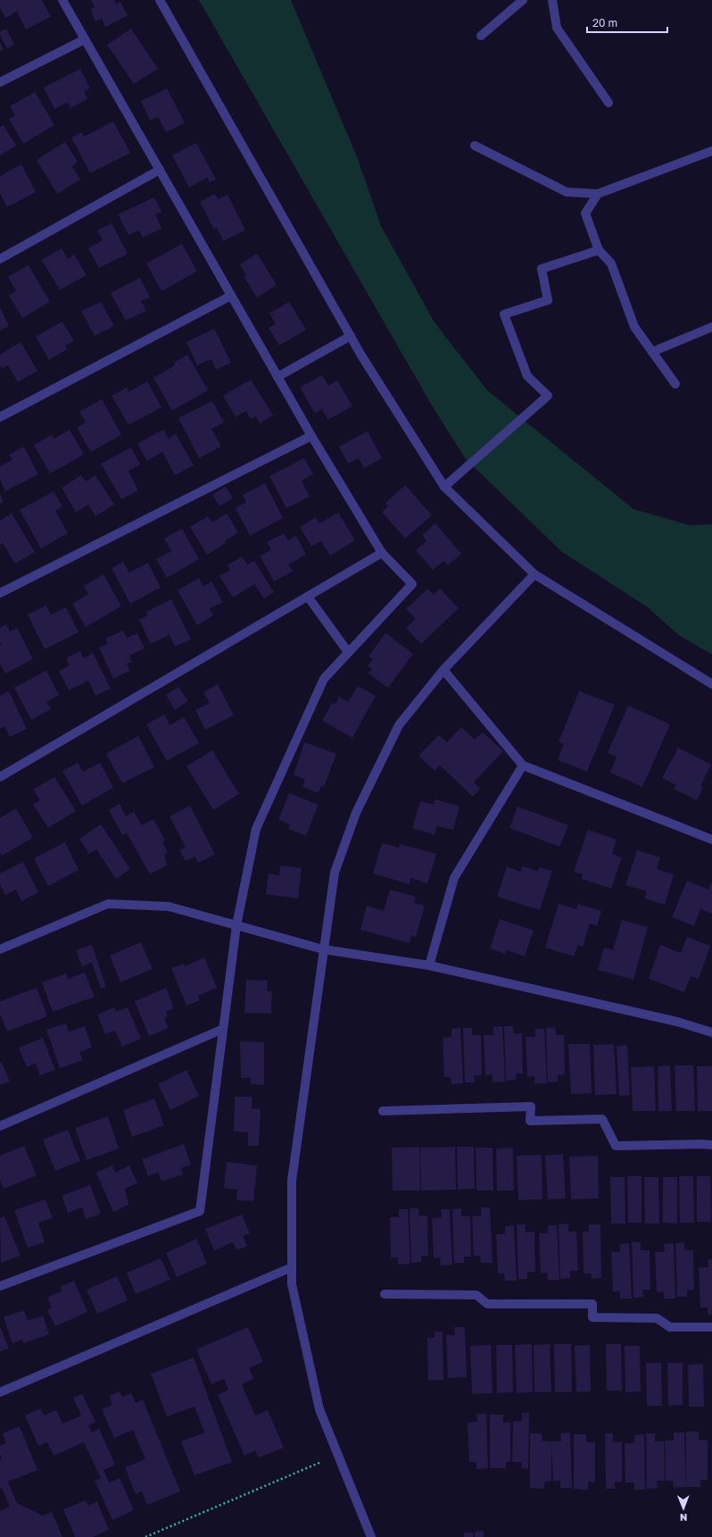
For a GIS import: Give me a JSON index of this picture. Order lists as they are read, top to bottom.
{
  "scale_bar": "20 m",
  "north": "bottom"
}
